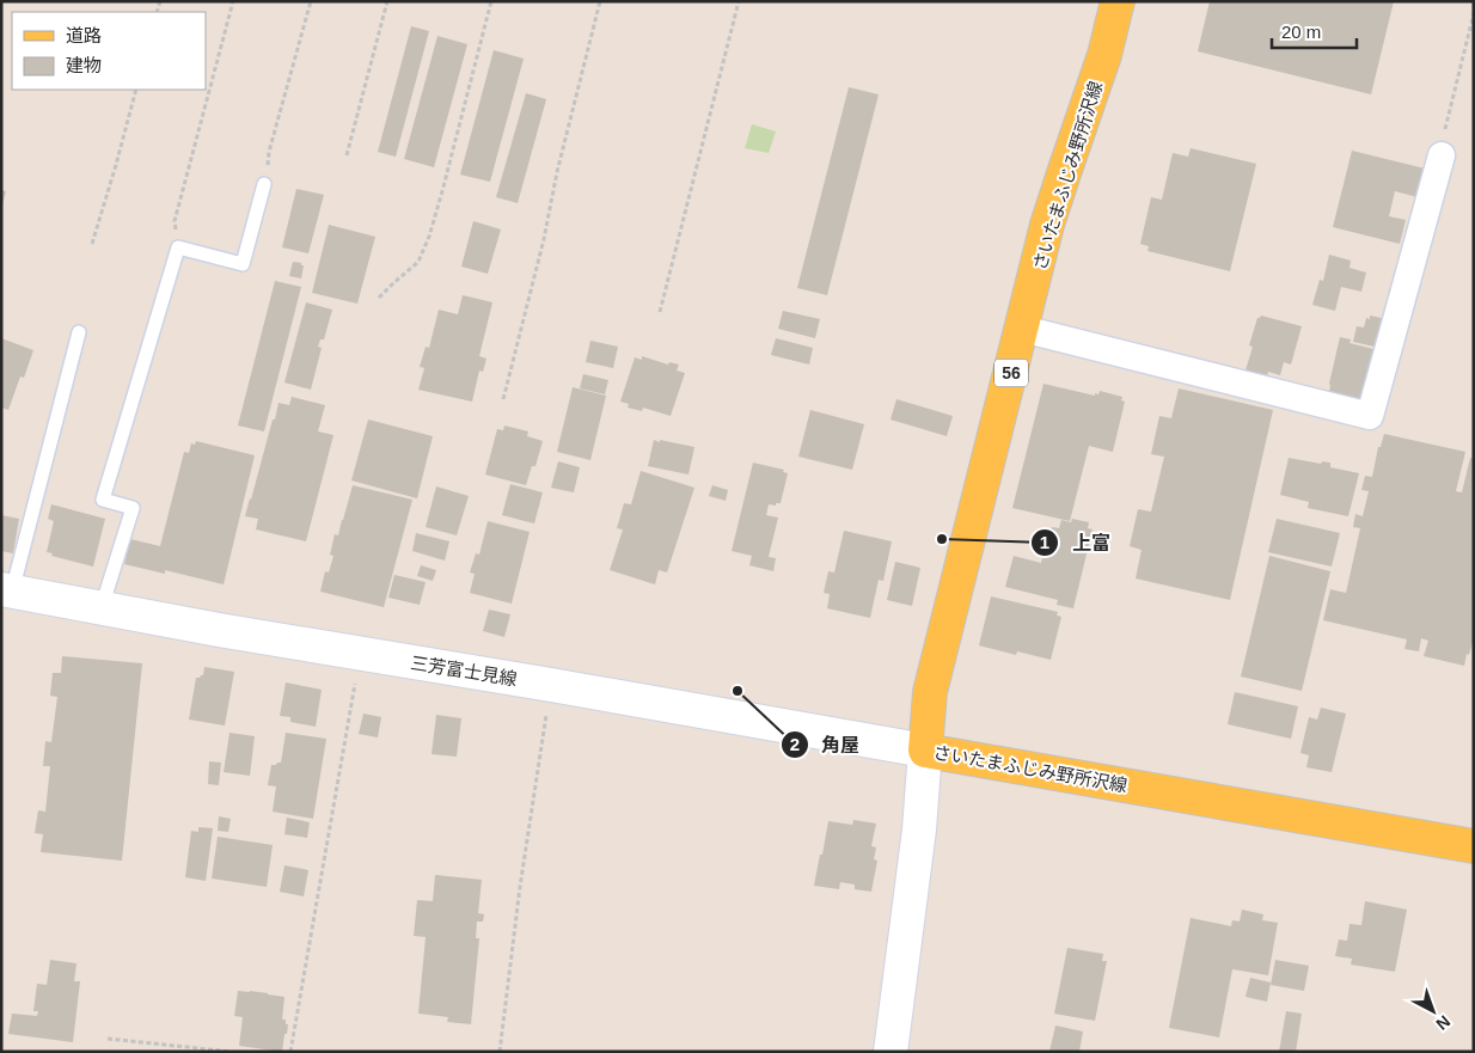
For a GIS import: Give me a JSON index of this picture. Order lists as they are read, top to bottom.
{
  "streets": {
    "main road": ["さいたまふじみ野所沢線", "56", "三芳富士見線"]
  },
  "crossings": [
    ["さいたまふじみ野所沢線", "三芳富士見線"]
  ],
  "places": ["上富", "角屋"],
  "legend": ["道路", "建物"],
  "scale_bar": "20 m",
  "north": "bottom right"
}
